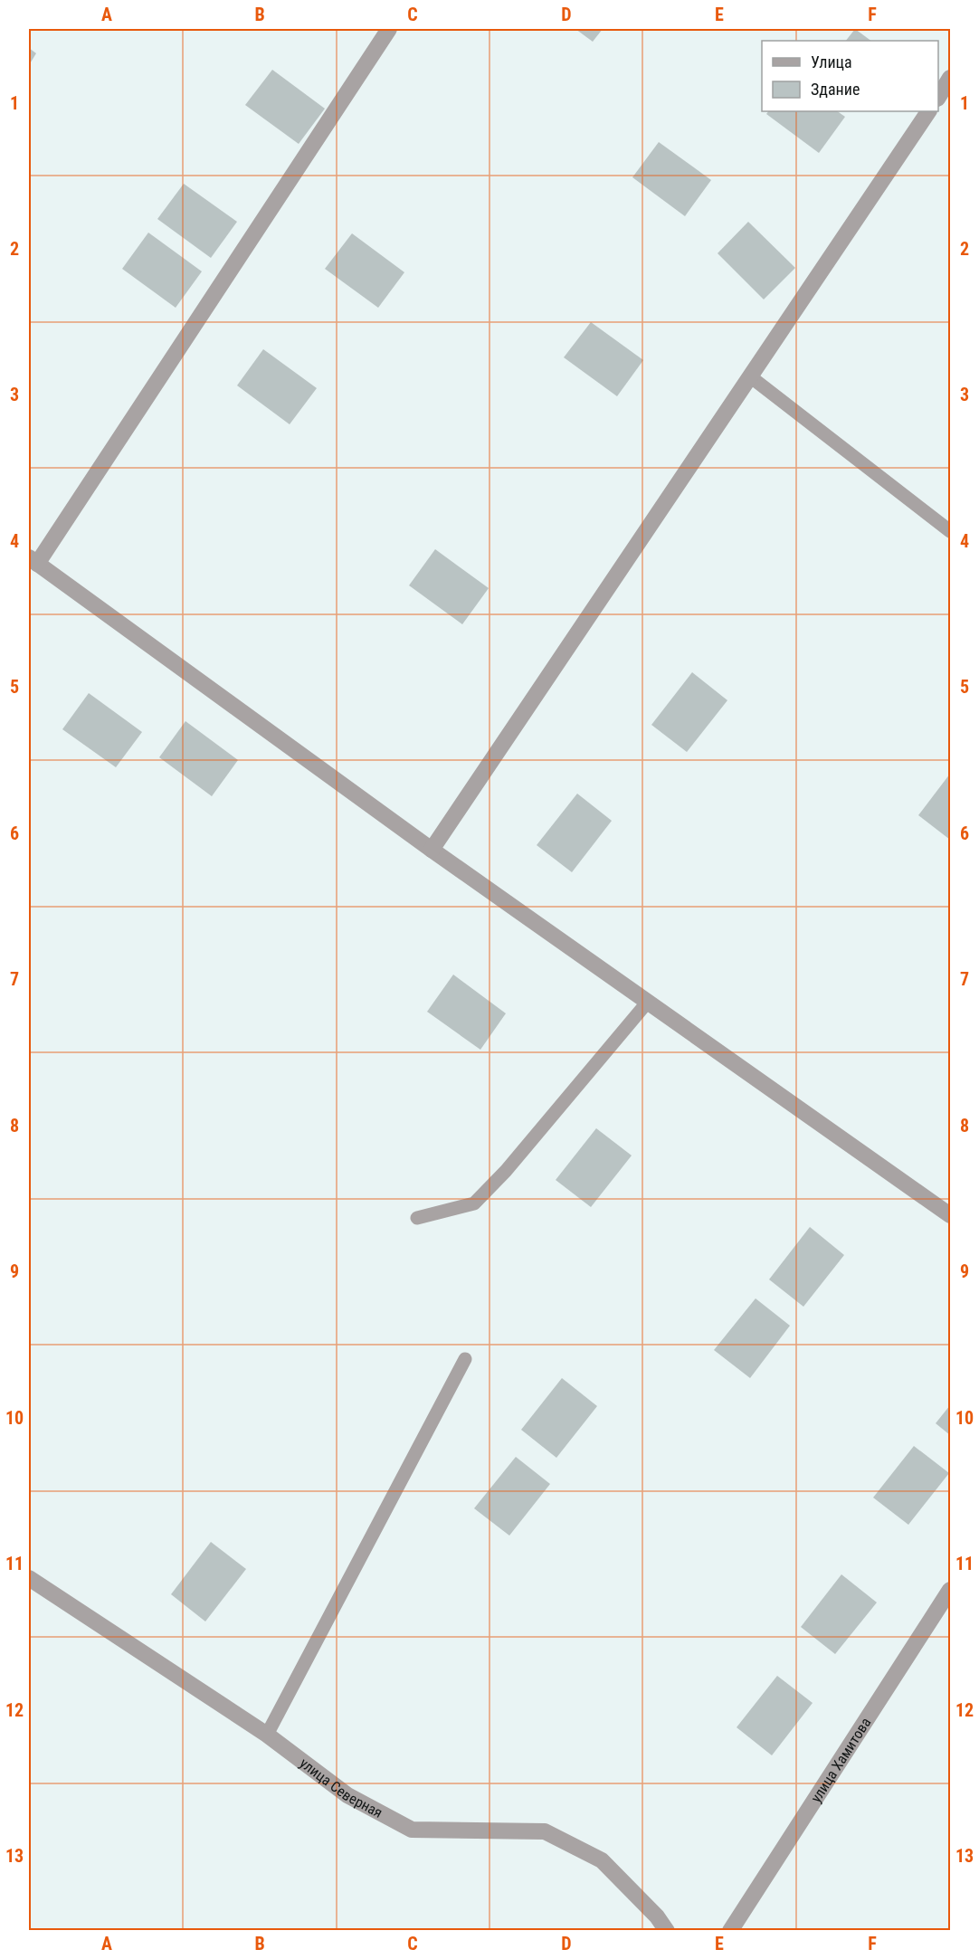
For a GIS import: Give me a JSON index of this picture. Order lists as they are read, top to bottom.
{
  "streets": {
    "street": ["улица Хамитова", "улица Северная"]
  },
  "legend": ["Улица", "Здание"],
  "grid": {
    "columns": [
      "A",
      "B",
      "C",
      "D",
      "E",
      "F"
    ],
    "rows": [
      "1",
      "2",
      "3",
      "4",
      "5",
      "6",
      "7",
      "8",
      "9",
      "10",
      "11",
      "12",
      "13"
    ]
  }
}
